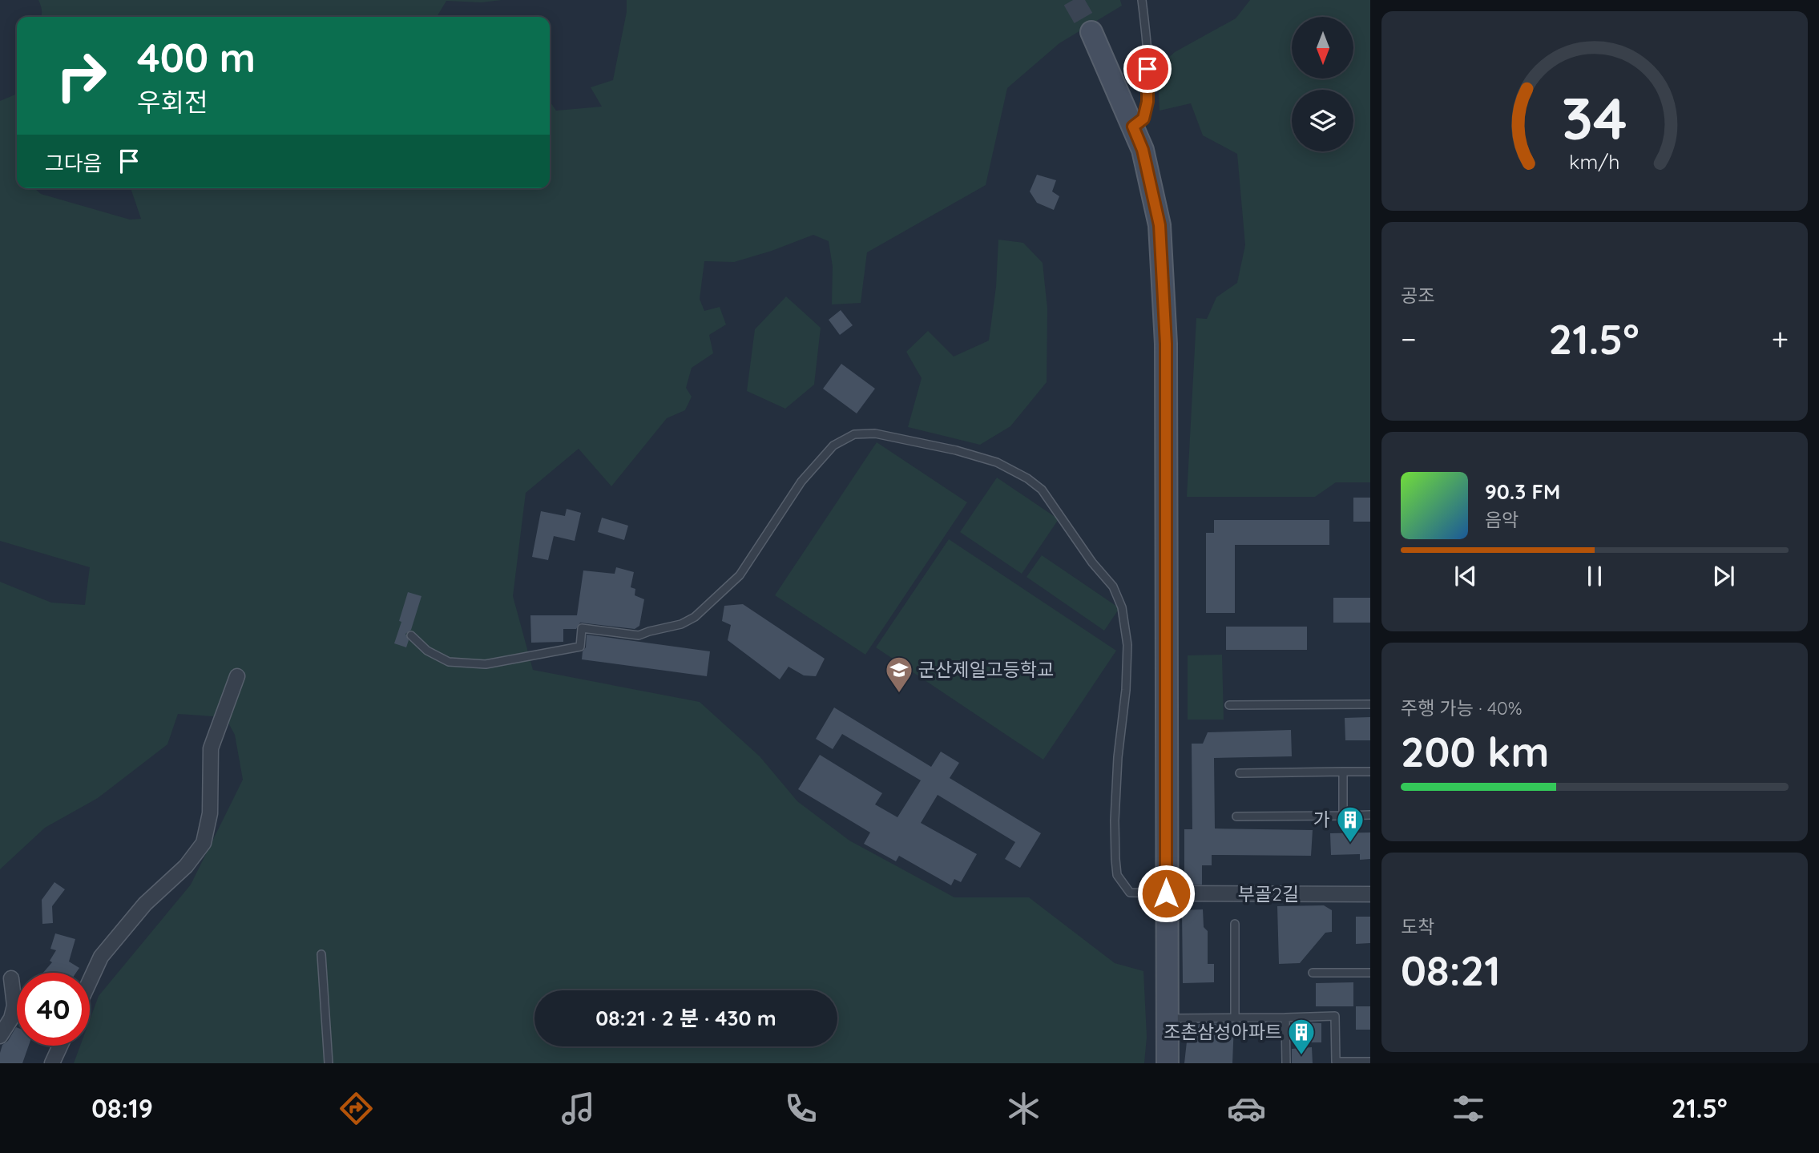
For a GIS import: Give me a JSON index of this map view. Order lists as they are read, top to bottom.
{
  "streets": {
    "street": ["부골2길"]
  },
  "places": {
    "school or university": ["군산제일고등학교"],
    "building": ["가", "조촌삼성아파트"]
  },
  "north": "bottom",
  "page": {
    "turn": ["400 m", "우회전"],
    "then": "그다음",
    "tile": [
      "공조",
      ["주행 가능 · 40%", "200 km"],
      ["도착", "08:21"]
    ],
    "heat": ["−", "21.5°", "+"],
    "song": ["90.3 FM", "음악"],
    "limit": "40",
    "trip": "08:21 · 2 분 · 430 m",
    "tabs": ["08:19", "21.5°"],
    "gauge": ["34", "km/h"]
  }
}
